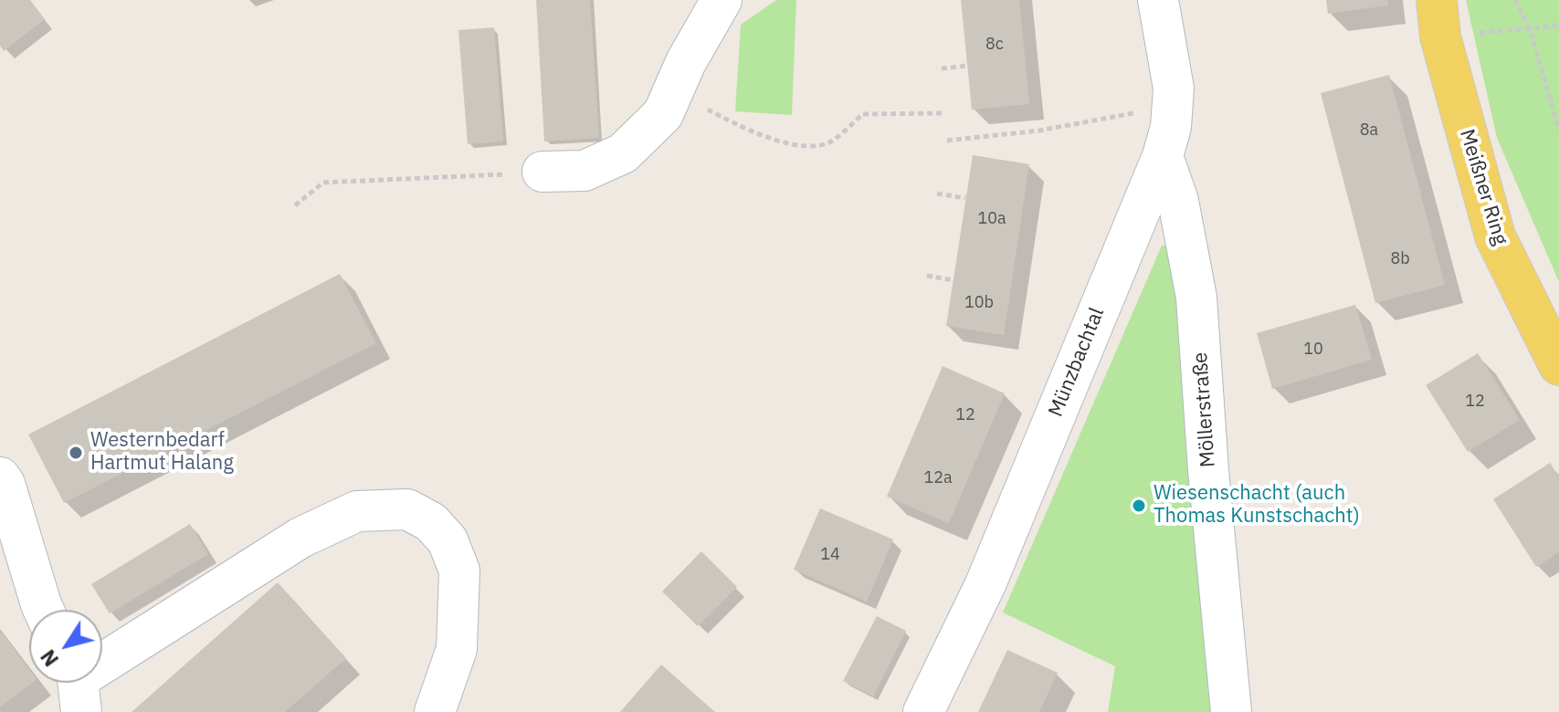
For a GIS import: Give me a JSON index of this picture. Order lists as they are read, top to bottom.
{
  "streets": {
    "main road": ["Meißner Ring"],
    "street": ["Münzbachtal", "Möllerstraße"]
  },
  "crossings": [
    ["Münzbachtal", "Möllerstraße"]
  ],
  "places": ["Westernbedarf Hartmut Halang", "Wiesenschacht (auch Thomas Kunstschacht)"],
  "house_numbers": [
    "8c",
    "8a",
    "10a",
    "8b",
    "10b",
    "10",
    "12",
    "12",
    "12a",
    "14"
  ],
  "north": "bottom left"
}
